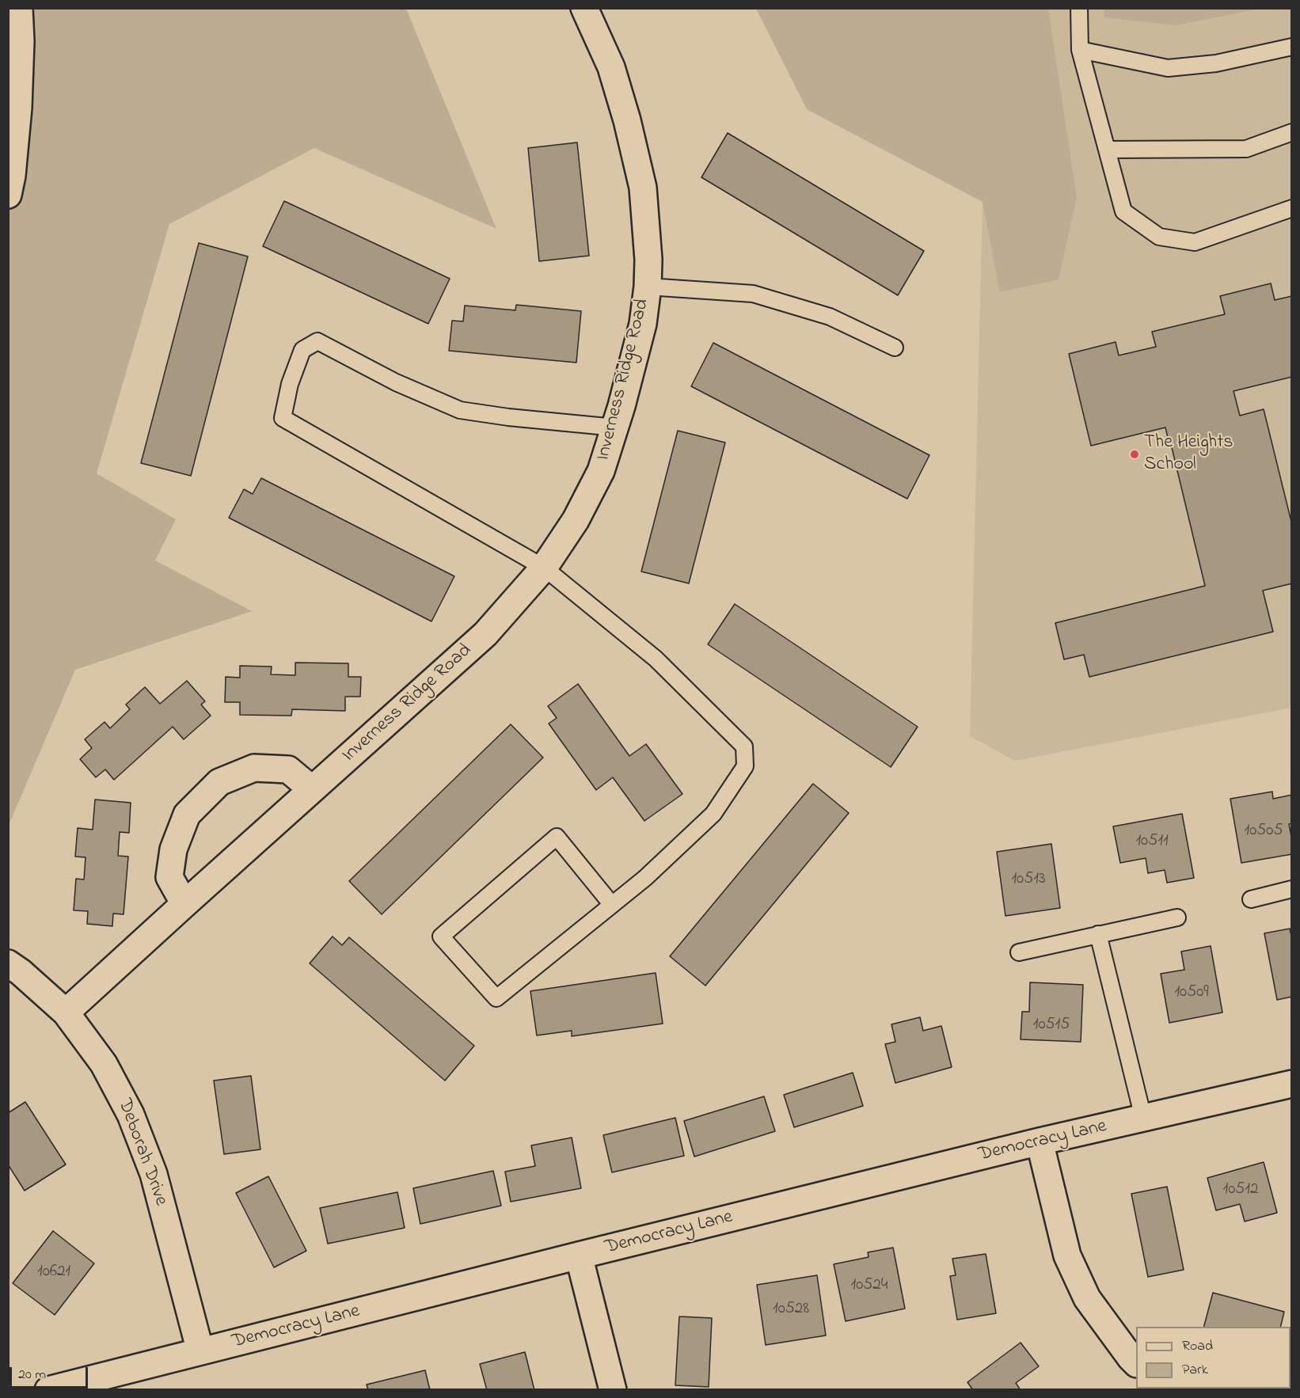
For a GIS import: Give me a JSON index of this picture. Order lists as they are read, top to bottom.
{
  "streets": {
    "street": ["Inverness Ridge Road", "Democracy Lane", "Deborah Drive"]
  },
  "crossings": [
    ["Inverness Ridge Road", "Deborah Drive"],
    ["Democracy Lane", "Deborah Drive"]
  ],
  "places": ["The Heights School"],
  "house_numbers": [
    "10505",
    "10511",
    "10513",
    "10509",
    "10515",
    "10512",
    "10621",
    "10524",
    "10528"
  ],
  "legend": ["Road", "Park"],
  "scale_bar": "20 m"
}
